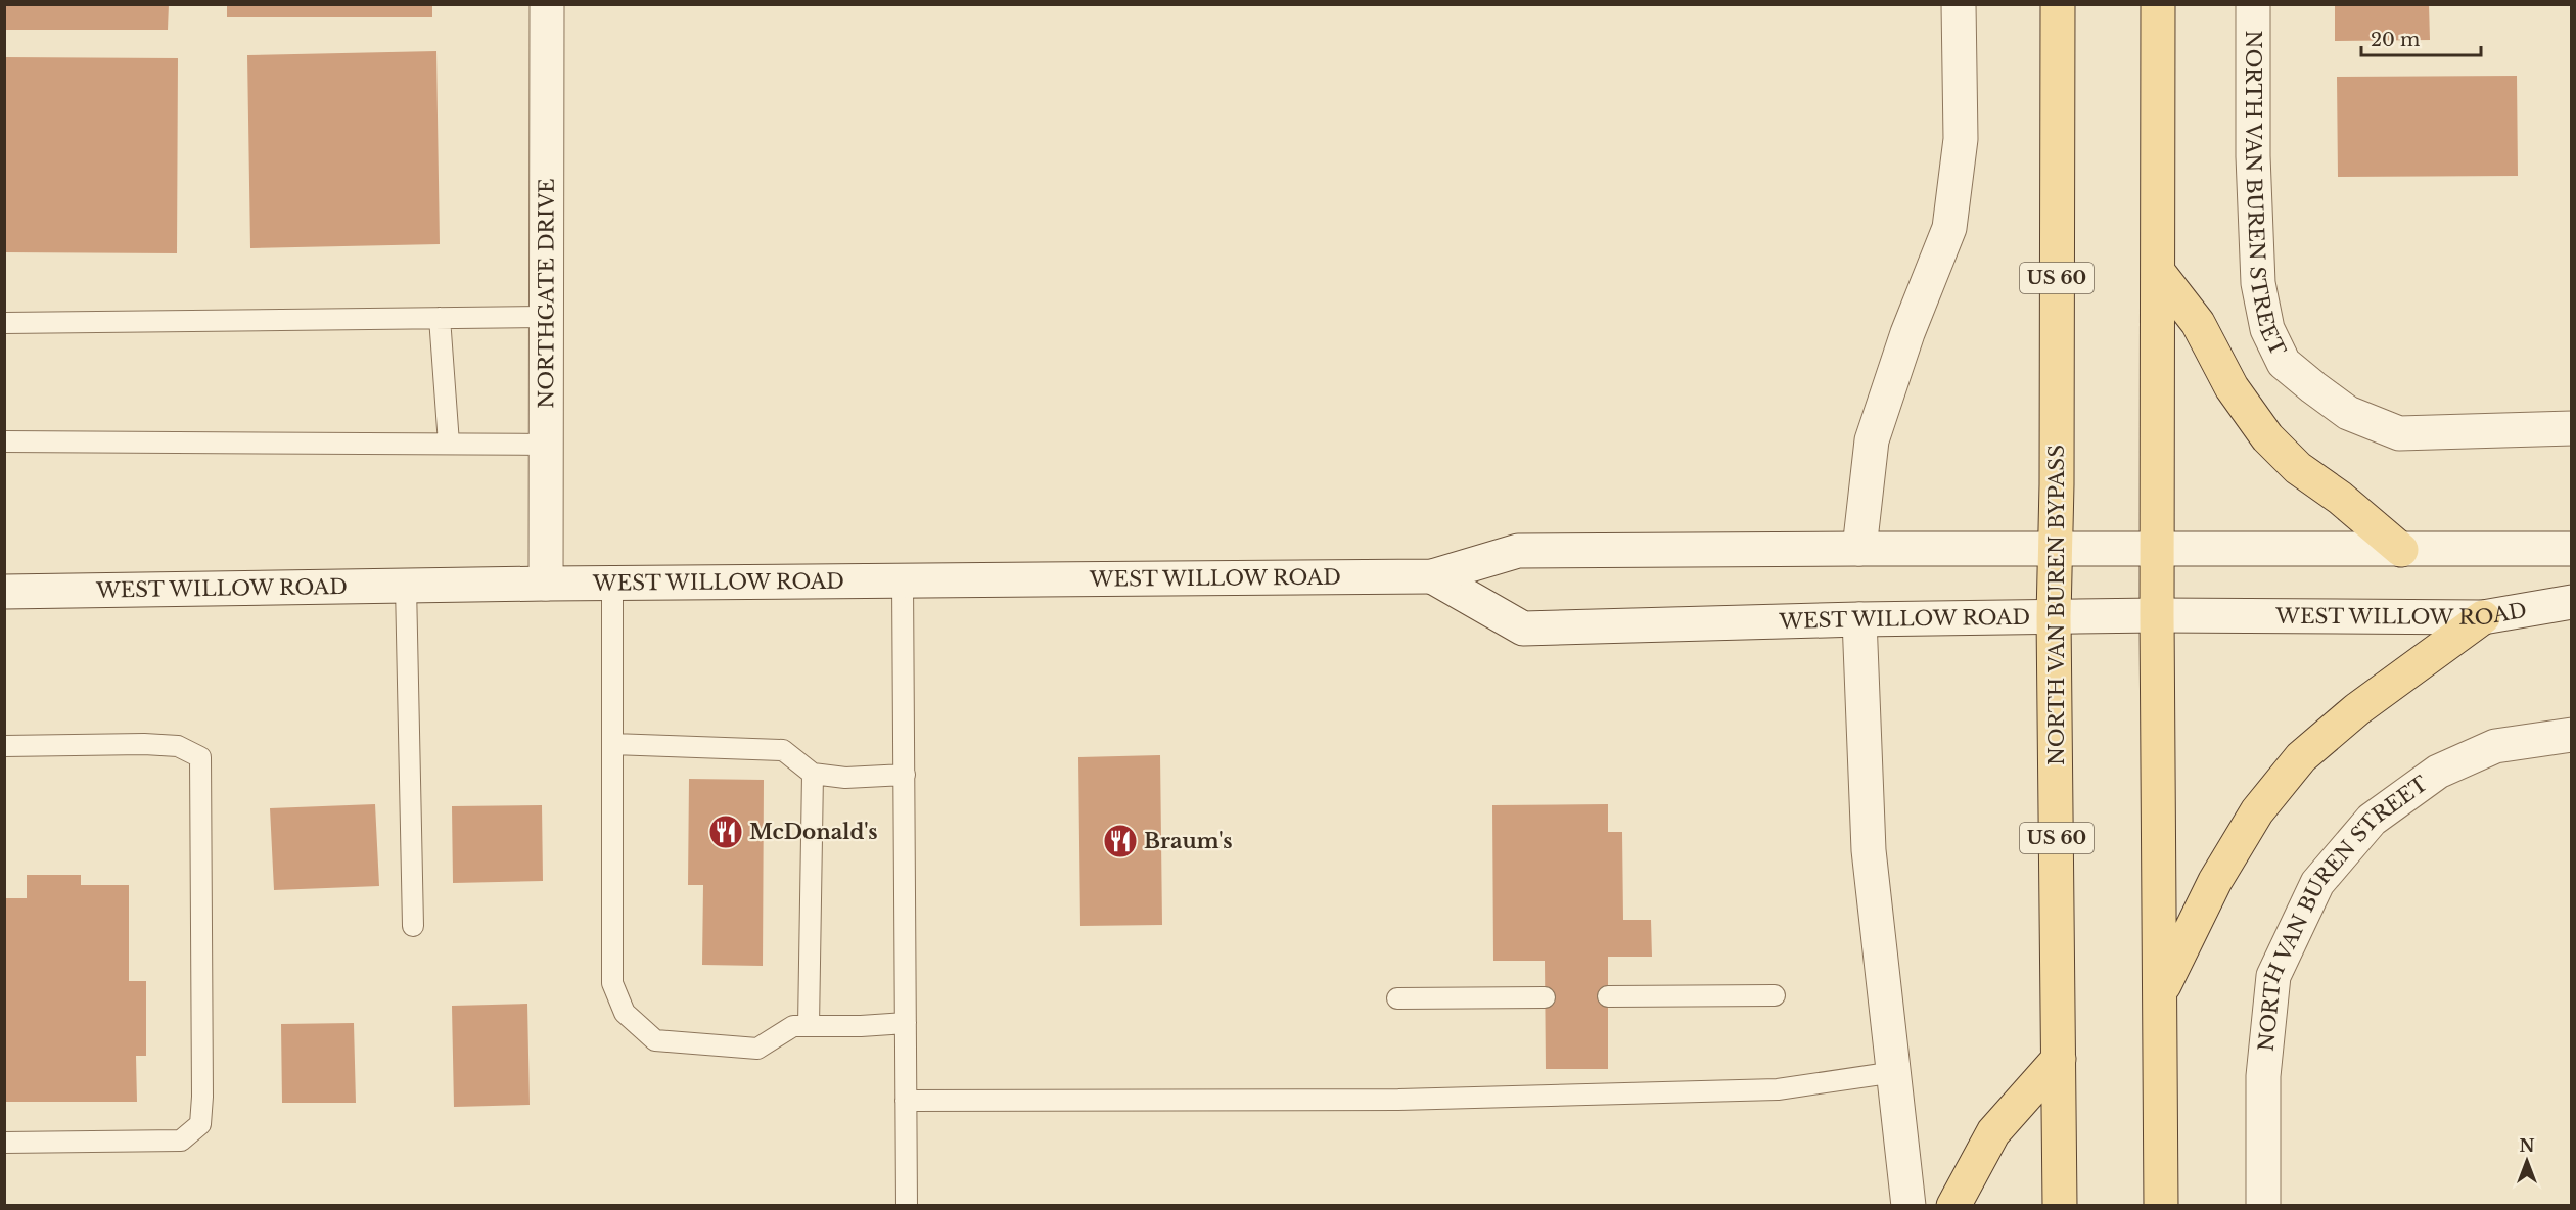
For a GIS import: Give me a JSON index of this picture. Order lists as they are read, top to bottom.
{
  "streets": {
    "main road": [
      "NORTH VAN BUREN STREET",
      "US 60",
      "NORTHGATE DRIVE",
      "WEST WILLOW ROAD",
      "NORTH VAN BUREN BYPASS"
    ]
  },
  "crossings": [
    ["NORTHGATE DRIVE", "WEST WILLOW ROAD"],
    ["WEST WILLOW ROAD", "NORTH VAN BUREN BYPASS"]
  ],
  "places": {
    "restaurant": ["McDonald's", "Braum's"]
  },
  "scale_bar": "20 m",
  "north": "top"
}
